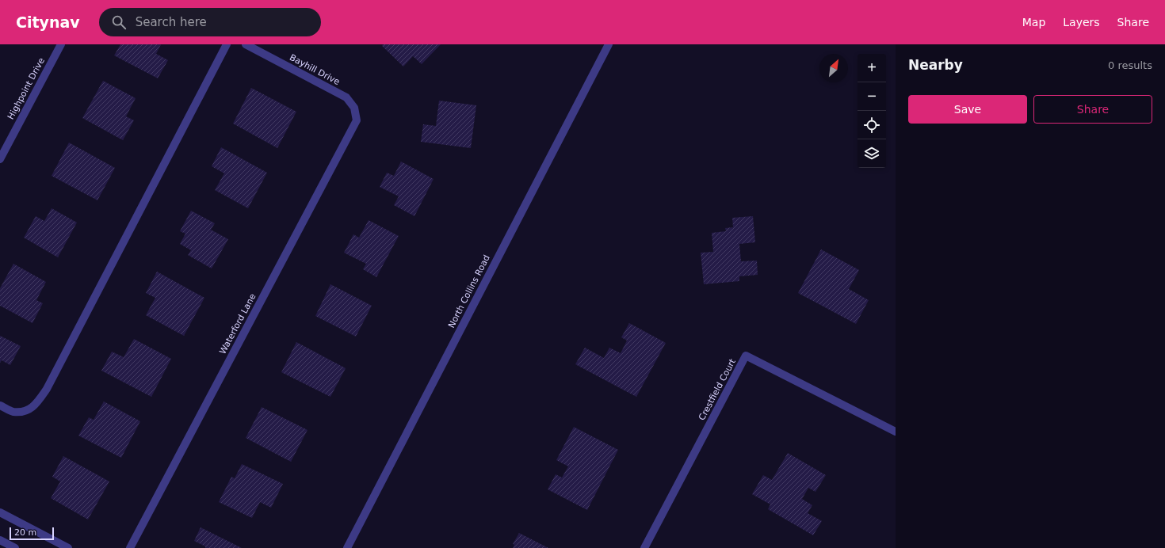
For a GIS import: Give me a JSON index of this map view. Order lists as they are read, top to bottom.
{
  "streets": {
    "street": [
      "Bayhill Drive",
      "Highpoint Drive",
      "North Collins Road",
      "Waterford Lane",
      "Crestfield Court"
    ]
  },
  "crossings": [
    ["Bayhill Drive", "Waterford Lane"]
  ],
  "scale_bar": "20 m",
  "north": "top right",
  "page": {
    "header": "Citynav",
    "search": "Search here",
    "nav": ["Map", "Layers", "Share"],
    "heading": ["Nearby", "0 results"],
    "map_buttons": ["+", "−"],
    "buttons": ["Save", "Share"],
    "scale": "20 m"
  }
}
